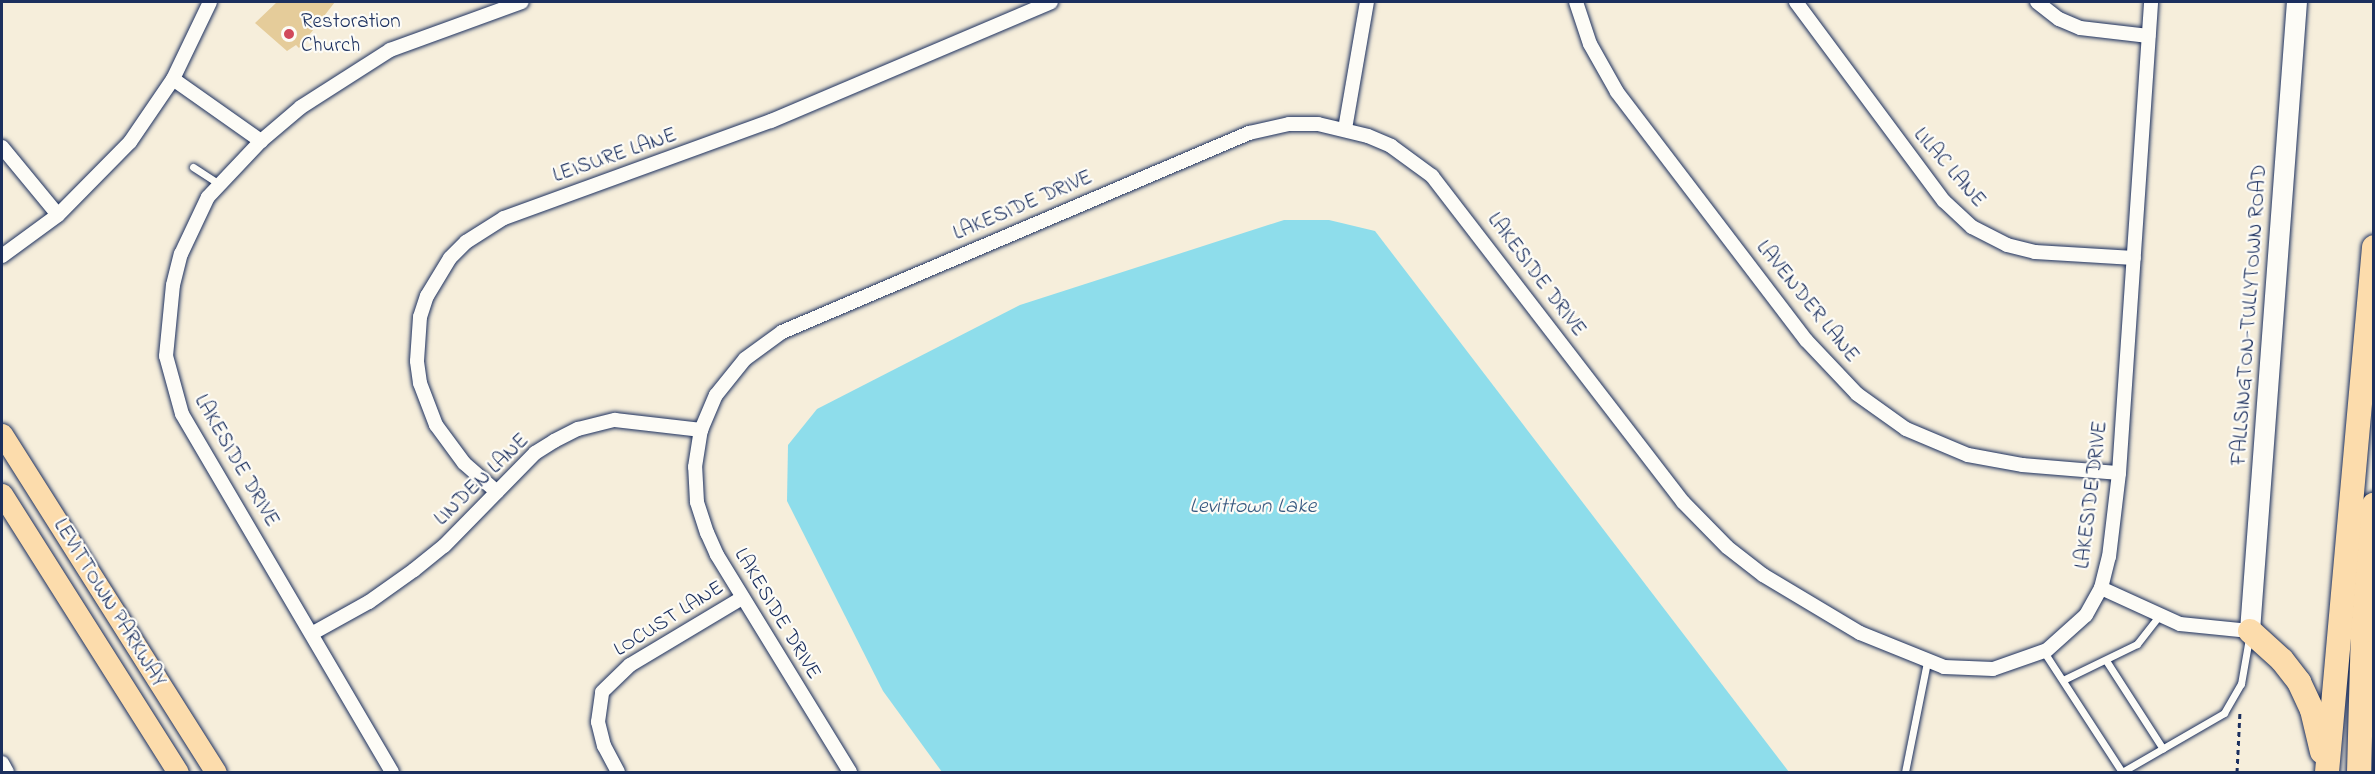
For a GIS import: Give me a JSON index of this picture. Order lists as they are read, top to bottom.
{
  "streets": {
    "main road": ["FALLSINGTON-TULLYTOWN ROAD", "LEVITTOWN PARKWAY"],
    "street": [
      "LEISURE LANE",
      "LILAC LANE",
      "LAKESIDE DRIVE",
      "LAVENDER LANE",
      "LINDEN LANE",
      "LOCUST LANE"
    ]
  },
  "crossings": [
    ["LEISURE LANE", "LINDEN LANE"],
    ["LILAC LANE", "LAKESIDE DRIVE"],
    ["LAKESIDE DRIVE", "LAVENDER LANE"],
    ["LAKESIDE DRIVE", "LINDEN LANE"],
    ["LAKESIDE DRIVE", "LOCUST LANE"]
  ],
  "water": ["Levittown Lake"],
  "places": ["Restoration Church"]
}
